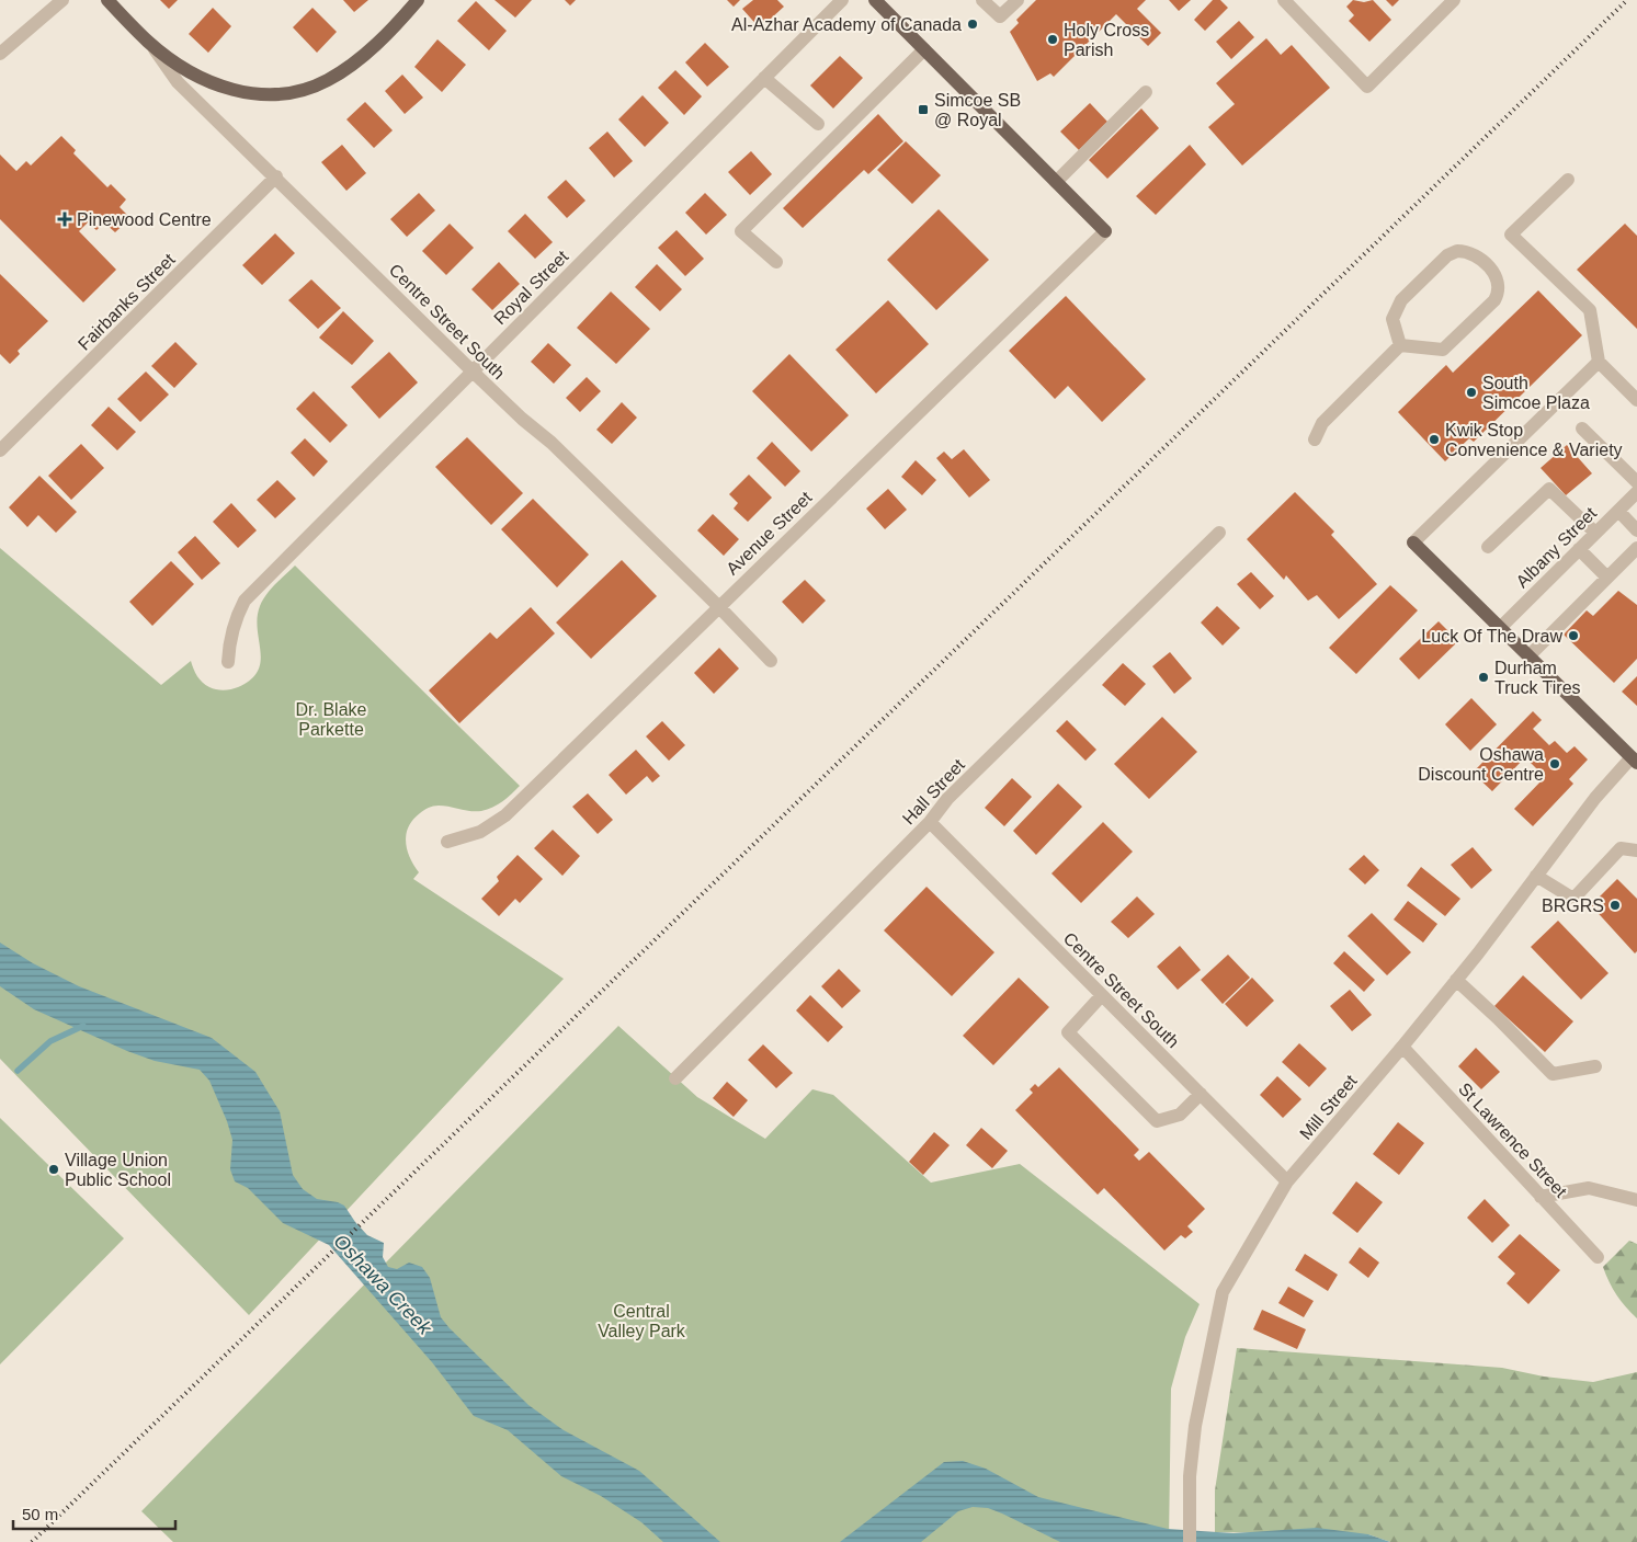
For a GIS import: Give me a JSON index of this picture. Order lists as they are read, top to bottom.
{
  "streets": {
    "main road": ["Centre Street South"],
    "street": [
      "Royal Street",
      "Fairbanks Street",
      "Avenue Street",
      "Albany Street",
      "Hall Street",
      "Mill Street",
      "St Lawrence Street"
    ]
  },
  "crossings": [
    ["Royal Street", "Centre Street South"],
    ["Fairbanks Street", "Centre Street South"],
    ["Centre Street South", "Avenue Street"],
    ["Centre Street South", "Hall Street"],
    ["Centre Street South", "Mill Street"],
    ["Mill Street", "St Lawrence Street"]
  ],
  "water": ["Oshawa Creek"],
  "parks": ["Dr. Blake Parkette", "Central Valley Park"],
  "places": {
    "other": [
      "Al-Azhar Academy of Canada",
      "Holy Cross Parish",
      "South Simcoe Plaza",
      "Kwik Stop Convenience & Variety",
      "Luck Of The Draw",
      "Durham Truck Tires",
      "Oshawa Discount Centre",
      "BRGRS",
      "Village Union Public School"
    ],
    "transit": ["Simcoe SB @ Royal"],
    "health": ["Pinewood Centre"]
  },
  "scale_bar": "50 m"
}
